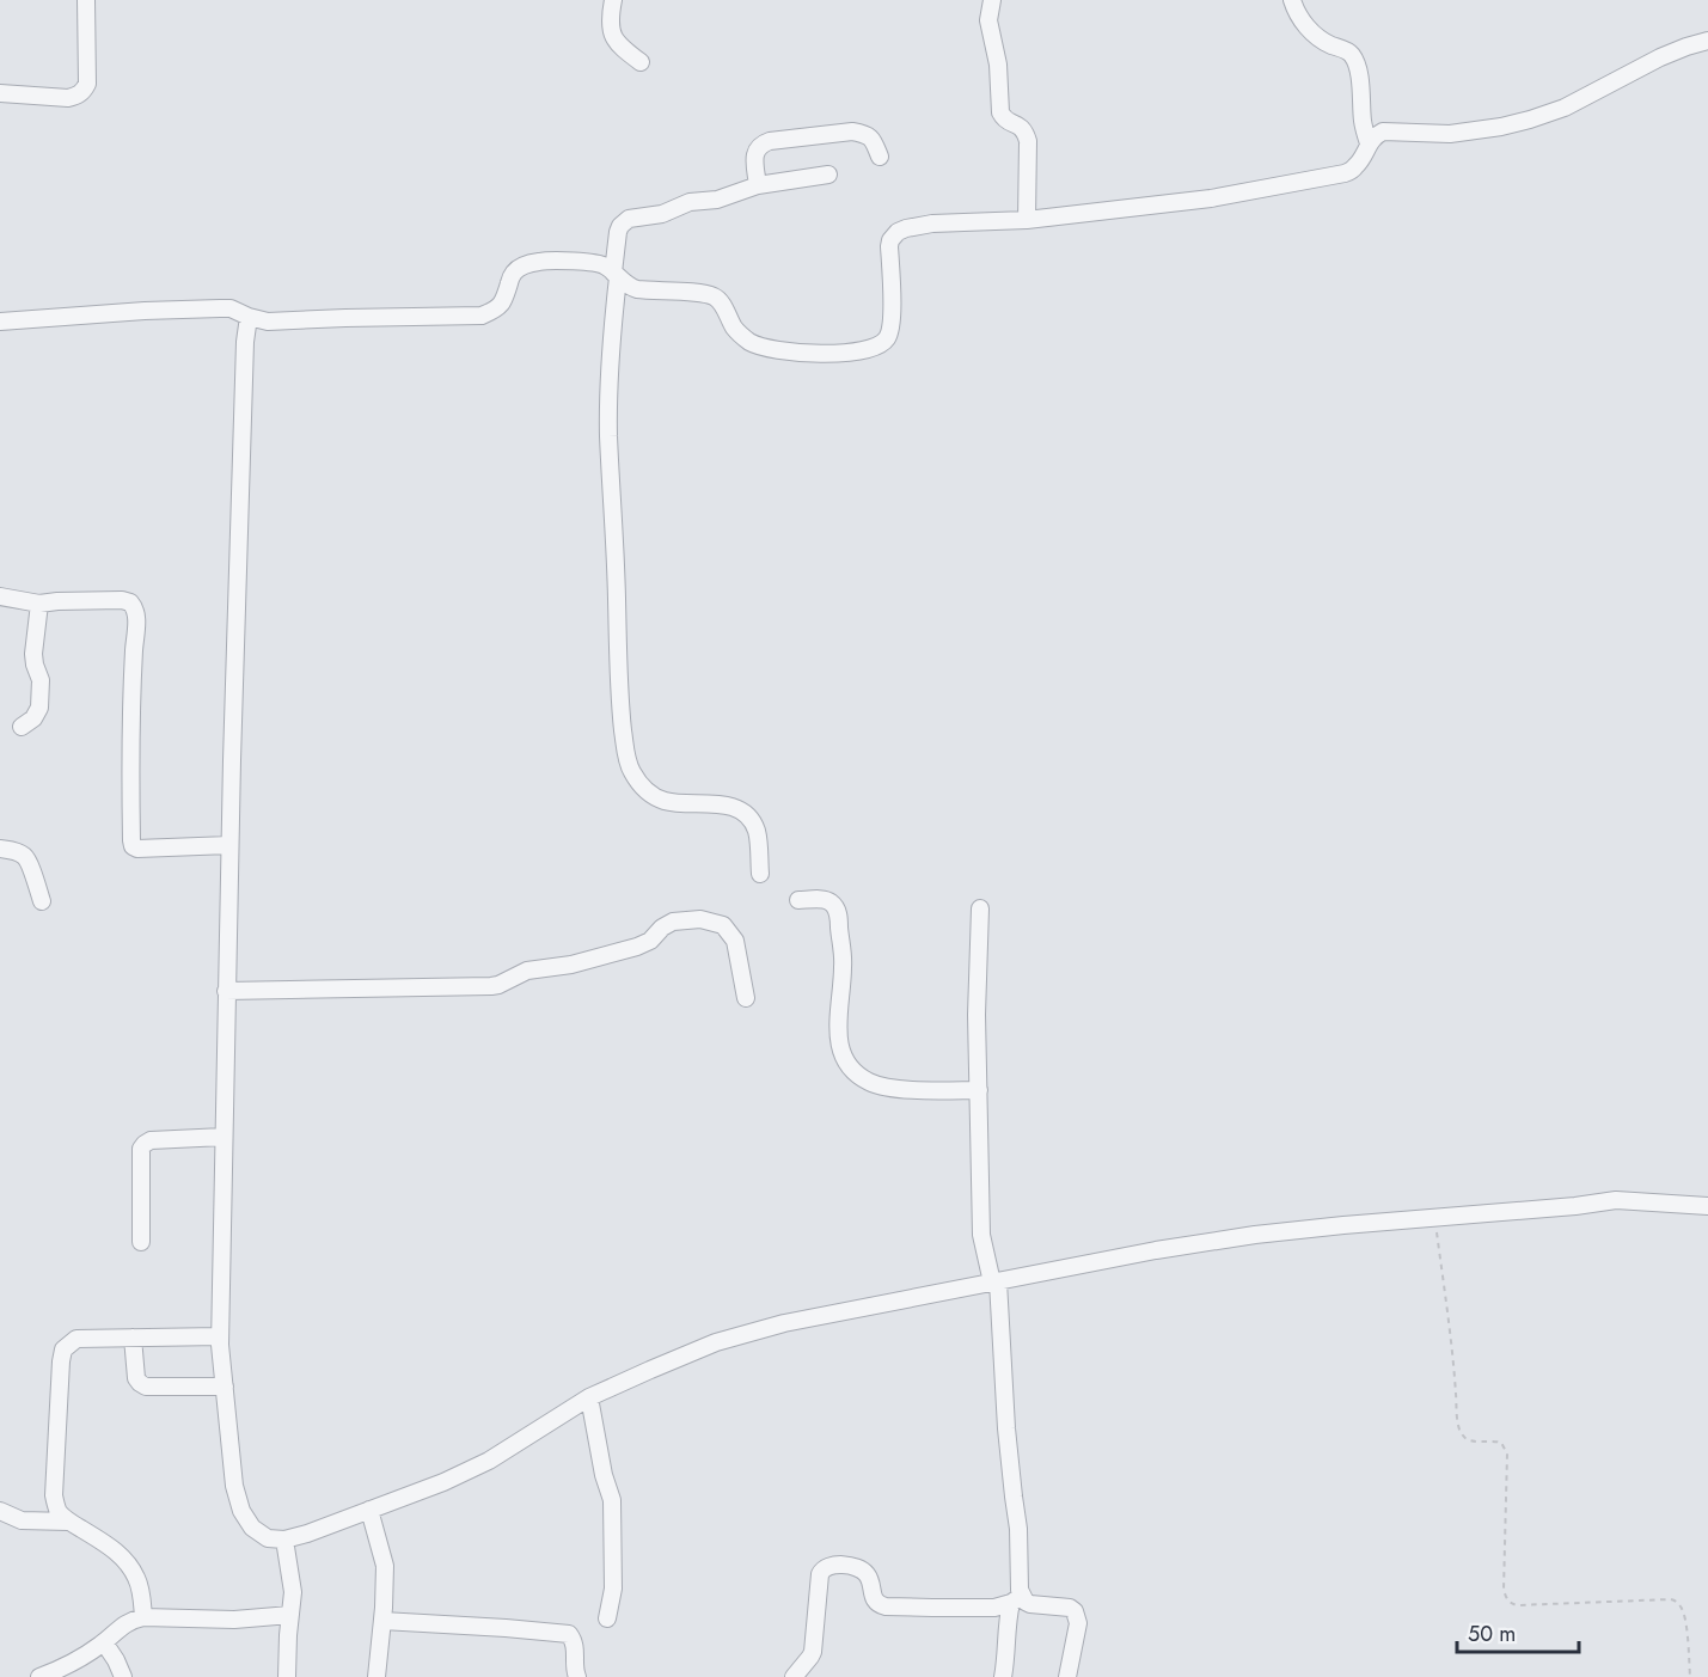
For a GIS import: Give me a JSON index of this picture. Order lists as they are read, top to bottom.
{
  "scale_bar": "50 m"
}
